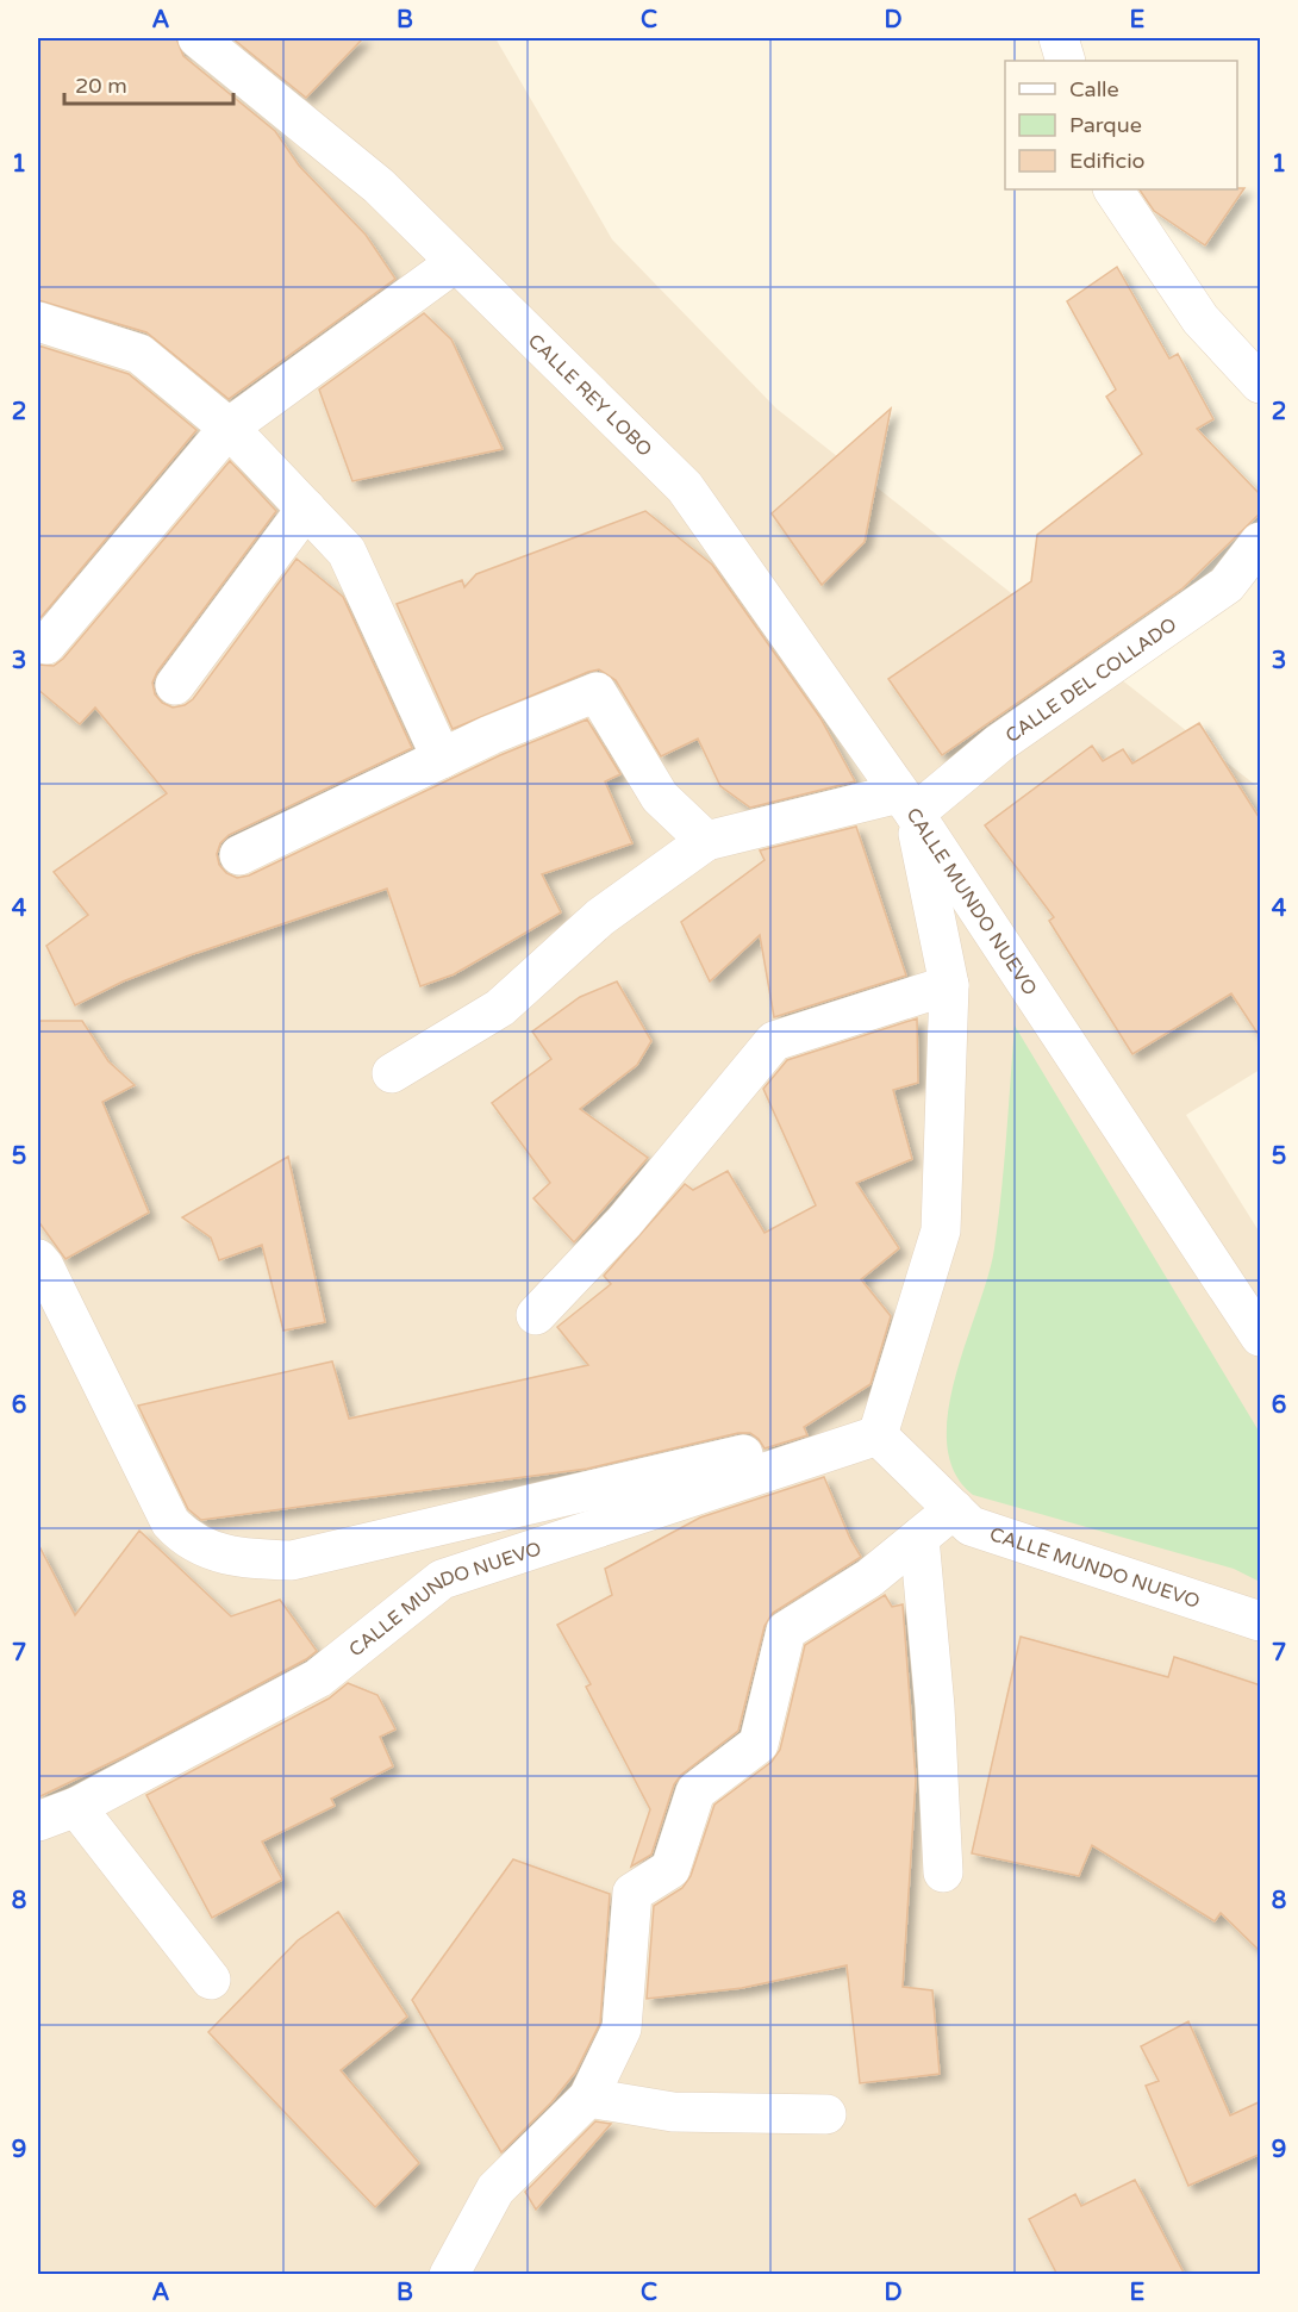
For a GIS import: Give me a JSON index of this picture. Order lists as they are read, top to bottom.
{
  "streets": {
    "street": ["CALLE REY LOBO", "CALLE DEL COLLADO", "CALLE MUNDO NUEVO"]
  },
  "crossings": [
    ["CALLE REY LOBO", "CALLE DEL COLLADO"],
    ["CALLE REY LOBO", "CALLE MUNDO NUEVO"],
    ["CALLE DEL COLLADO", "CALLE MUNDO NUEVO"]
  ],
  "legend": ["Calle", "Parque", "Edificio"],
  "scale_bar": "20 m",
  "grid": {
    "columns": [
      "A",
      "B",
      "C",
      "D",
      "E"
    ],
    "rows": [
      "1",
      "2",
      "3",
      "4",
      "5",
      "6",
      "7",
      "8",
      "9"
    ]
  }
}
